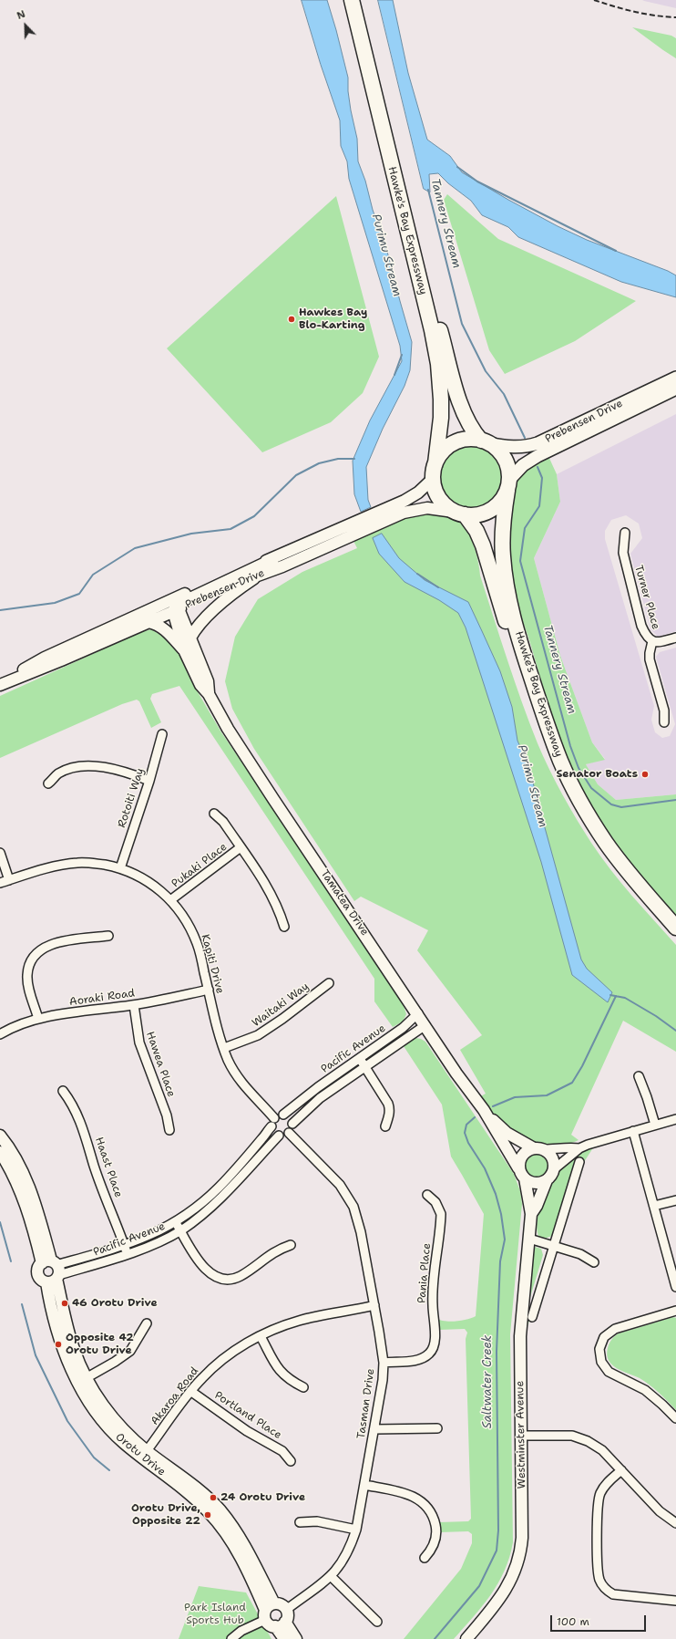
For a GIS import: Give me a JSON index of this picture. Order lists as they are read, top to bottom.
{
  "streets": {
    "highway": ["Hawke's Bay Expressway"],
    "main road": [
      "Prebensen Drive",
      "Tamatea Drive",
      "Westminster Avenue",
      "Orotu Drive"
    ],
    "street": [
      "Turner Place",
      "Rotoiti Way",
      "Pukaki Place",
      "Kapiti Drive",
      "Aoraki Road",
      "Waitaki Way",
      "Pacific Avenue",
      "Hawea Place",
      "Haast Place",
      "Pania Place",
      "Akaroa Road",
      "Tasman Drive",
      "Portland Place"
    ]
  },
  "crossings": [
    ["Hawke's Bay Expressway", "Prebensen Drive"],
    ["Prebensen Drive", "Tamatea Drive"],
    ["Rotoiti Way", "Kapiti Drive"],
    ["Pukaki Place", "Kapiti Drive"],
    ["Tamatea Drive", "Pacific Avenue"],
    ["Tamatea Drive", "Westminster Avenue"],
    ["Kapiti Drive", "Aoraki Road"],
    ["Kapiti Drive", "Waitaki Way"],
    ["Kapiti Drive", "Pacific Avenue"],
    ["Kapiti Drive", "Tasman Drive"],
    ["Aoraki Road", "Hawea Place"],
    ["Pacific Avenue", "Haast Place"],
    ["Pacific Avenue", "Tasman Drive"],
    ["Pacific Avenue", "Orotu Drive"],
    ["Pania Place", "Tasman Drive"],
    ["Akaroa Road", "Tasman Drive"],
    ["Akaroa Road", "Portland Place"],
    ["Akaroa Road", "Orotu Drive"],
    ["Tasman Drive", "Orotu Drive"]
  ],
  "water": ["Tannery Stream", "Purimu Stream", "Saltwater Creek"],
  "parks": ["Park Island Sports Hub"],
  "places": [
    "Hawkes Bay Blo-Karting",
    "Senator Boats",
    "46 Orotu Drive",
    "Opposite 42 Orotu Drive",
    "24 Orotu Drive",
    "Orotu Drive, Opposite 22"
  ],
  "scale_bar": "100 m",
  "north": "top left"
}
